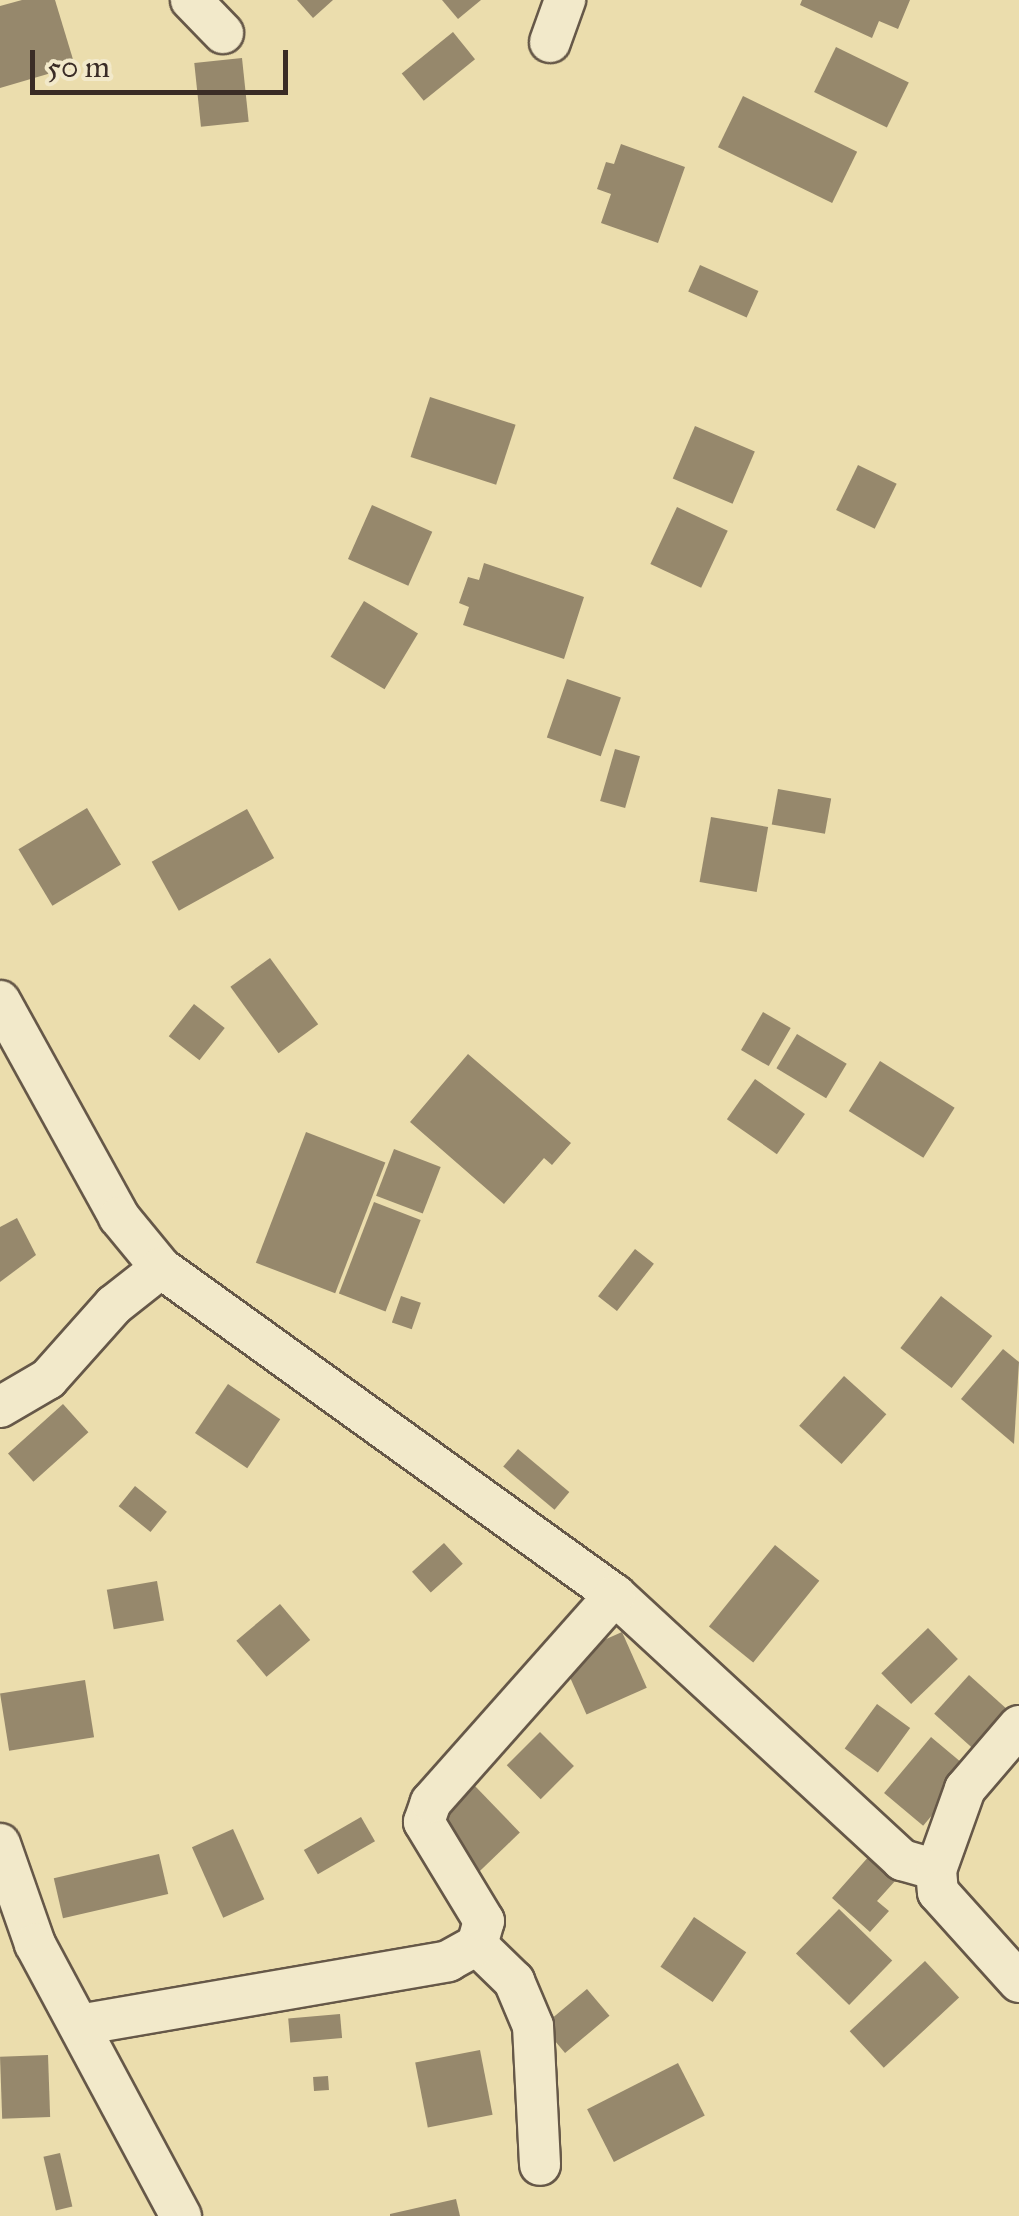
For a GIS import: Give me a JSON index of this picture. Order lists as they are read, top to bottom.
{
  "scale_bar": "50 m"
}
